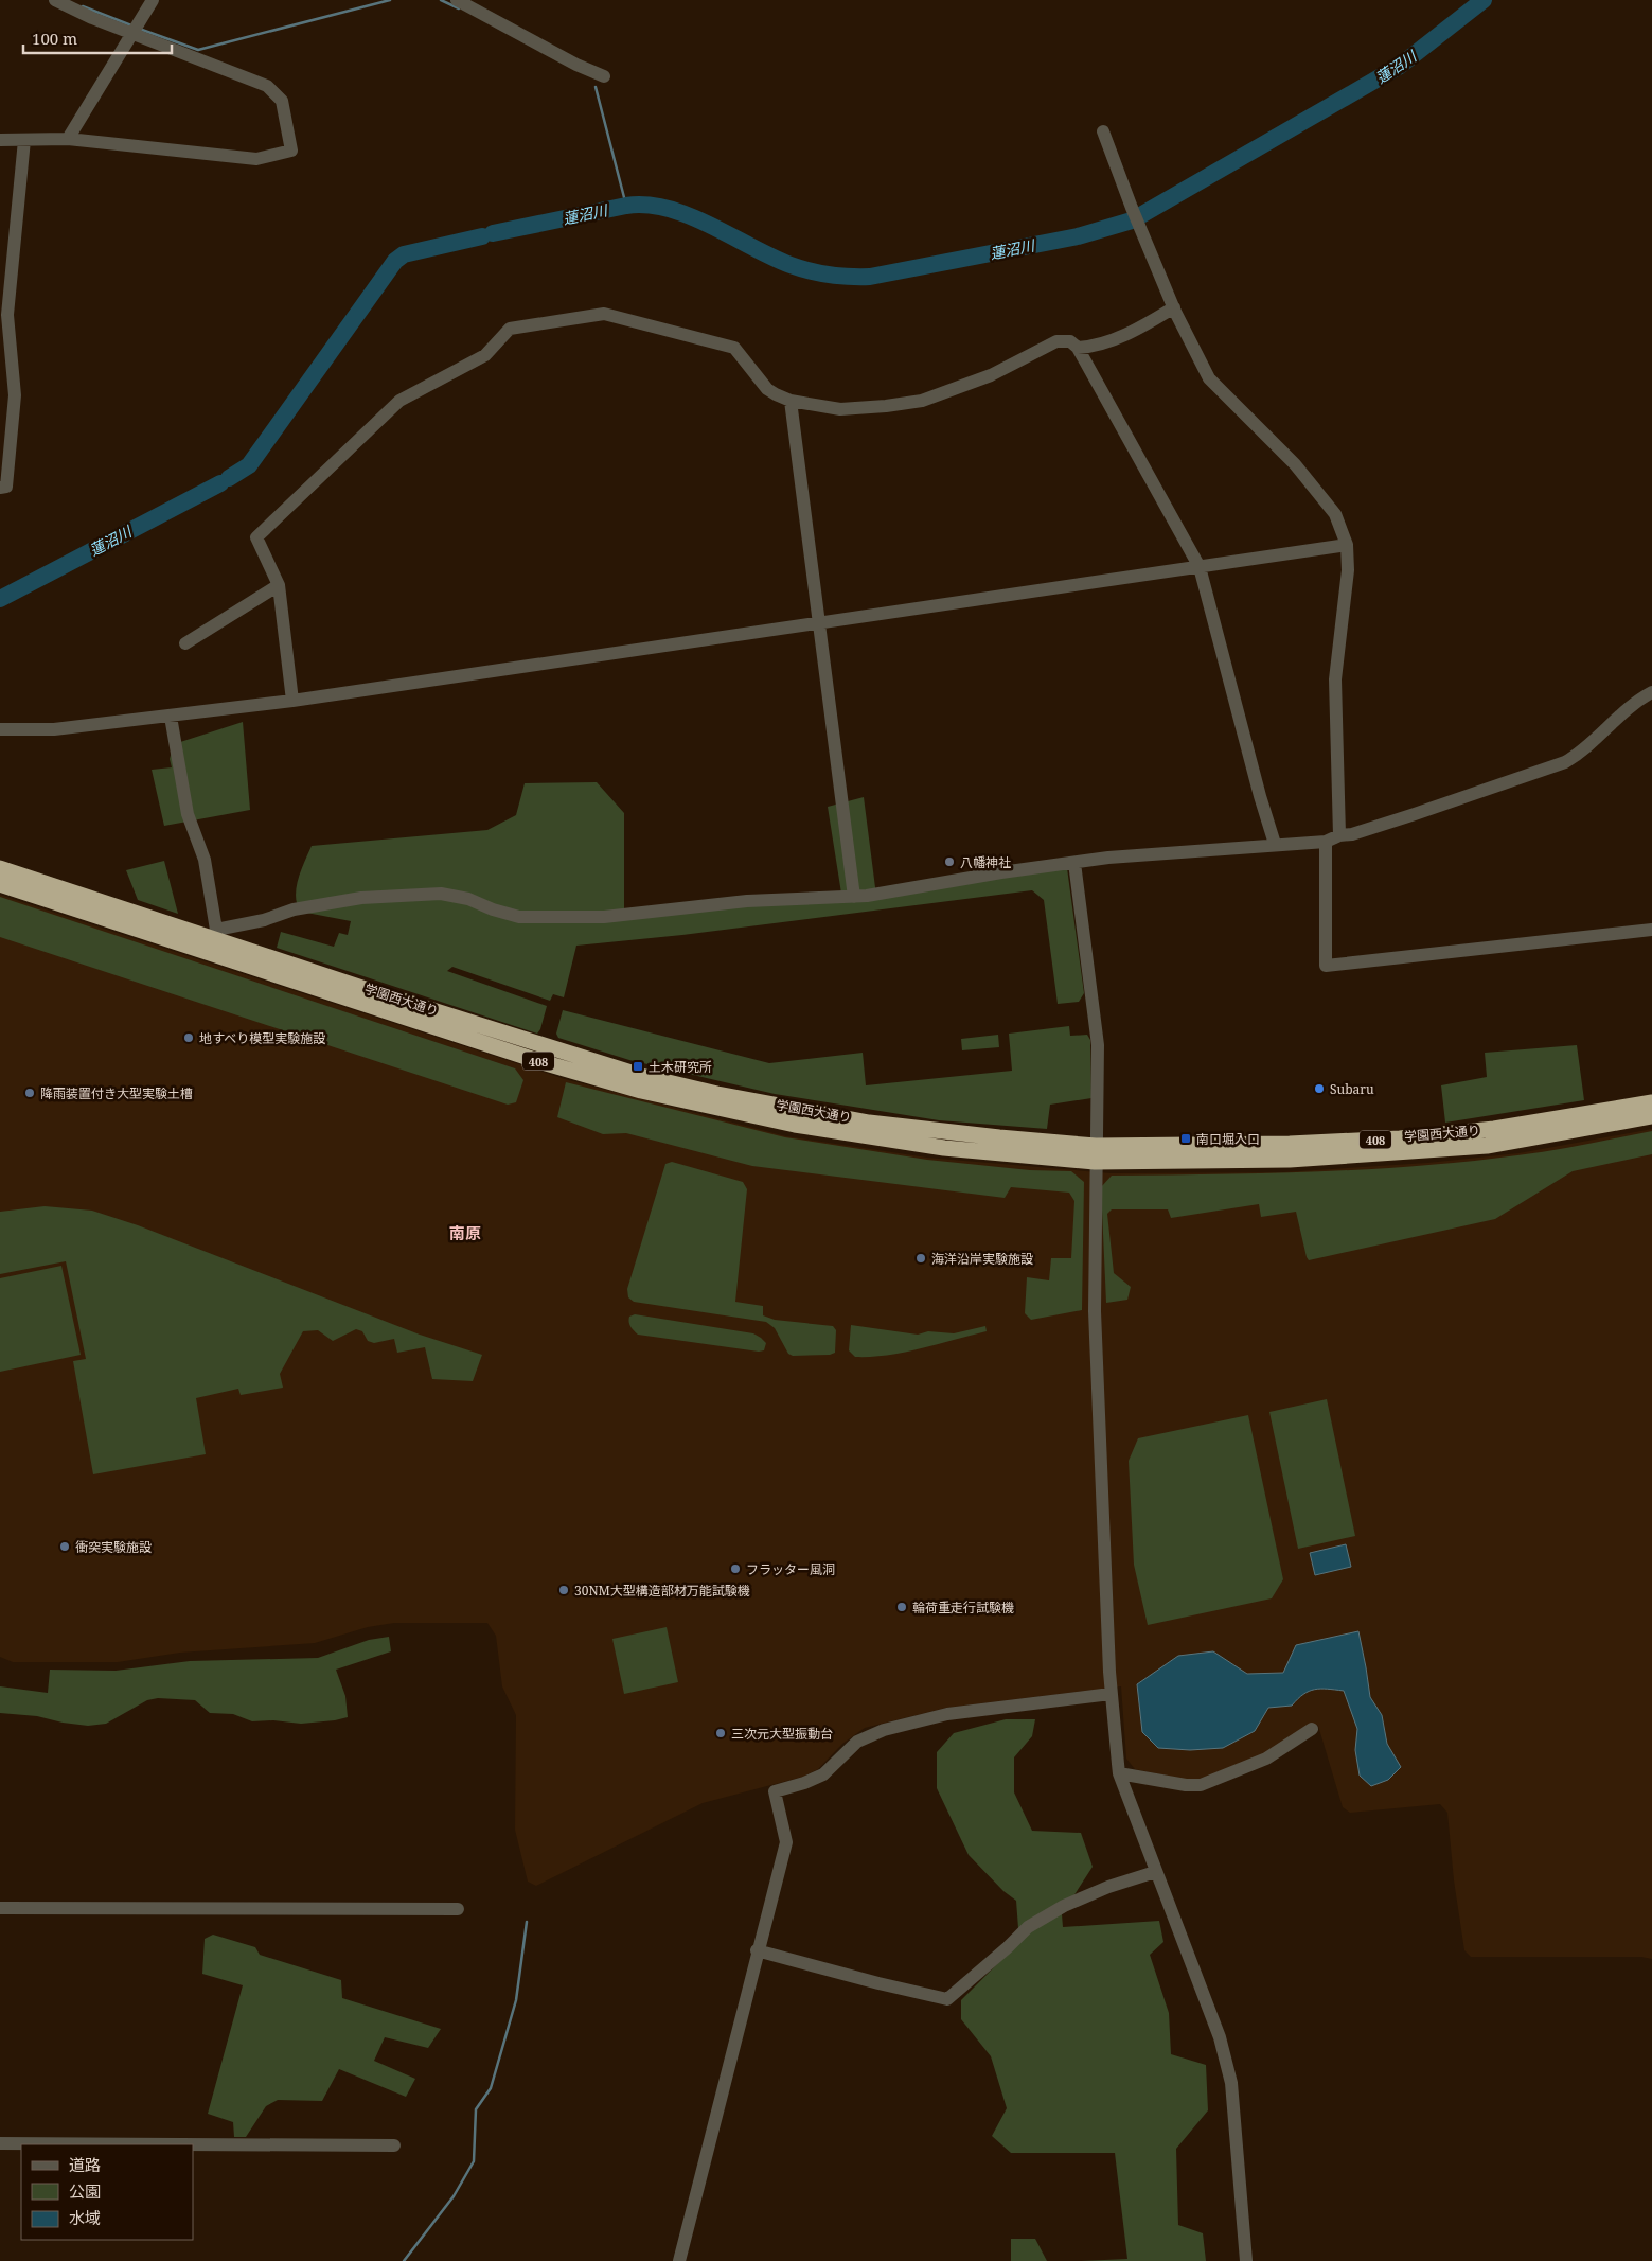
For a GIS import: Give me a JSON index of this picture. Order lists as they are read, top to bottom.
{
  "streets": {
    "highway": ["学園西大通り", "408"]
  },
  "districts": ["南原"],
  "water": ["蓮沼川"],
  "places": {
    "other": [
      "八幡神社",
      "地すべり模型実験施設",
      "Subaru",
      "降雨装置付き大型実験土槽",
      "海洋沿岸実験施設",
      "衝突実験施設",
      "フラッター風洞",
      "30NM大型構造部材万能試験機",
      "輪荷重走行試験機",
      "三次元大型振動台"
    ],
    "transit": ["土木研究所", "南口堀入口"]
  },
  "legend": ["道路", "公園", "水域"],
  "scale_bar": "100 m"
}
